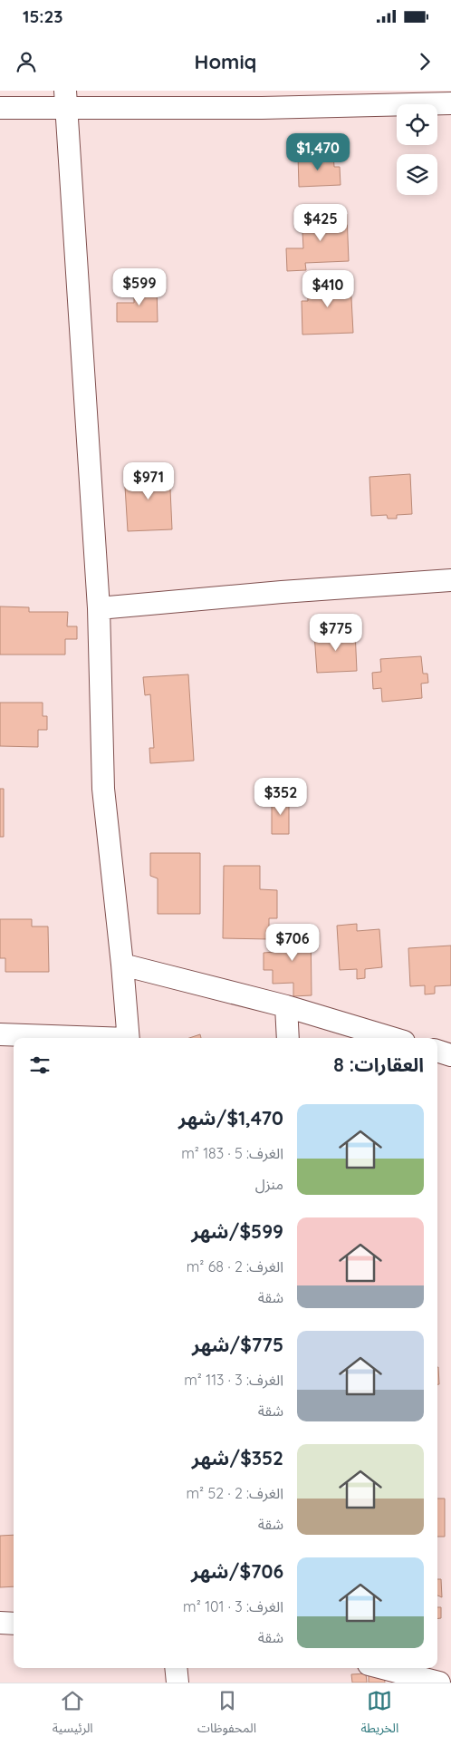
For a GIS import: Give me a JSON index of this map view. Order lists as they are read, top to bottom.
{
  "page": {
    "status": "15:23",
    "header": "Homiq",
    "price": [
      "$1,470",
      "$425",
      "$599",
      "$410",
      "$971",
      "$775",
      "$352",
      "$706"
    ],
    "heading": "العقارات: 8",
    "list": [
      {
        "name": "$1,470/شهر",
        "note": "الغرف: 5 · 183 m² · منزل"
      },
      {
        "name": "$599/شهر",
        "note": "الغرف: 2 · 68 m² · شقة"
      },
      {
        "name": "$775/شهر",
        "note": "الغرف: 3 · 113 m² · شقة"
      },
      {
        "name": "$352/شهر",
        "note": "الغرف: 2 · 52 m² · شقة"
      },
      {
        "name": "$706/شهر",
        "note": "الغرف: 3 · 101 m² · شقة"
      }
    ],
    "tabs": ["الخريطة", "المحفوظات", "الرئيسية"]
  }
}
